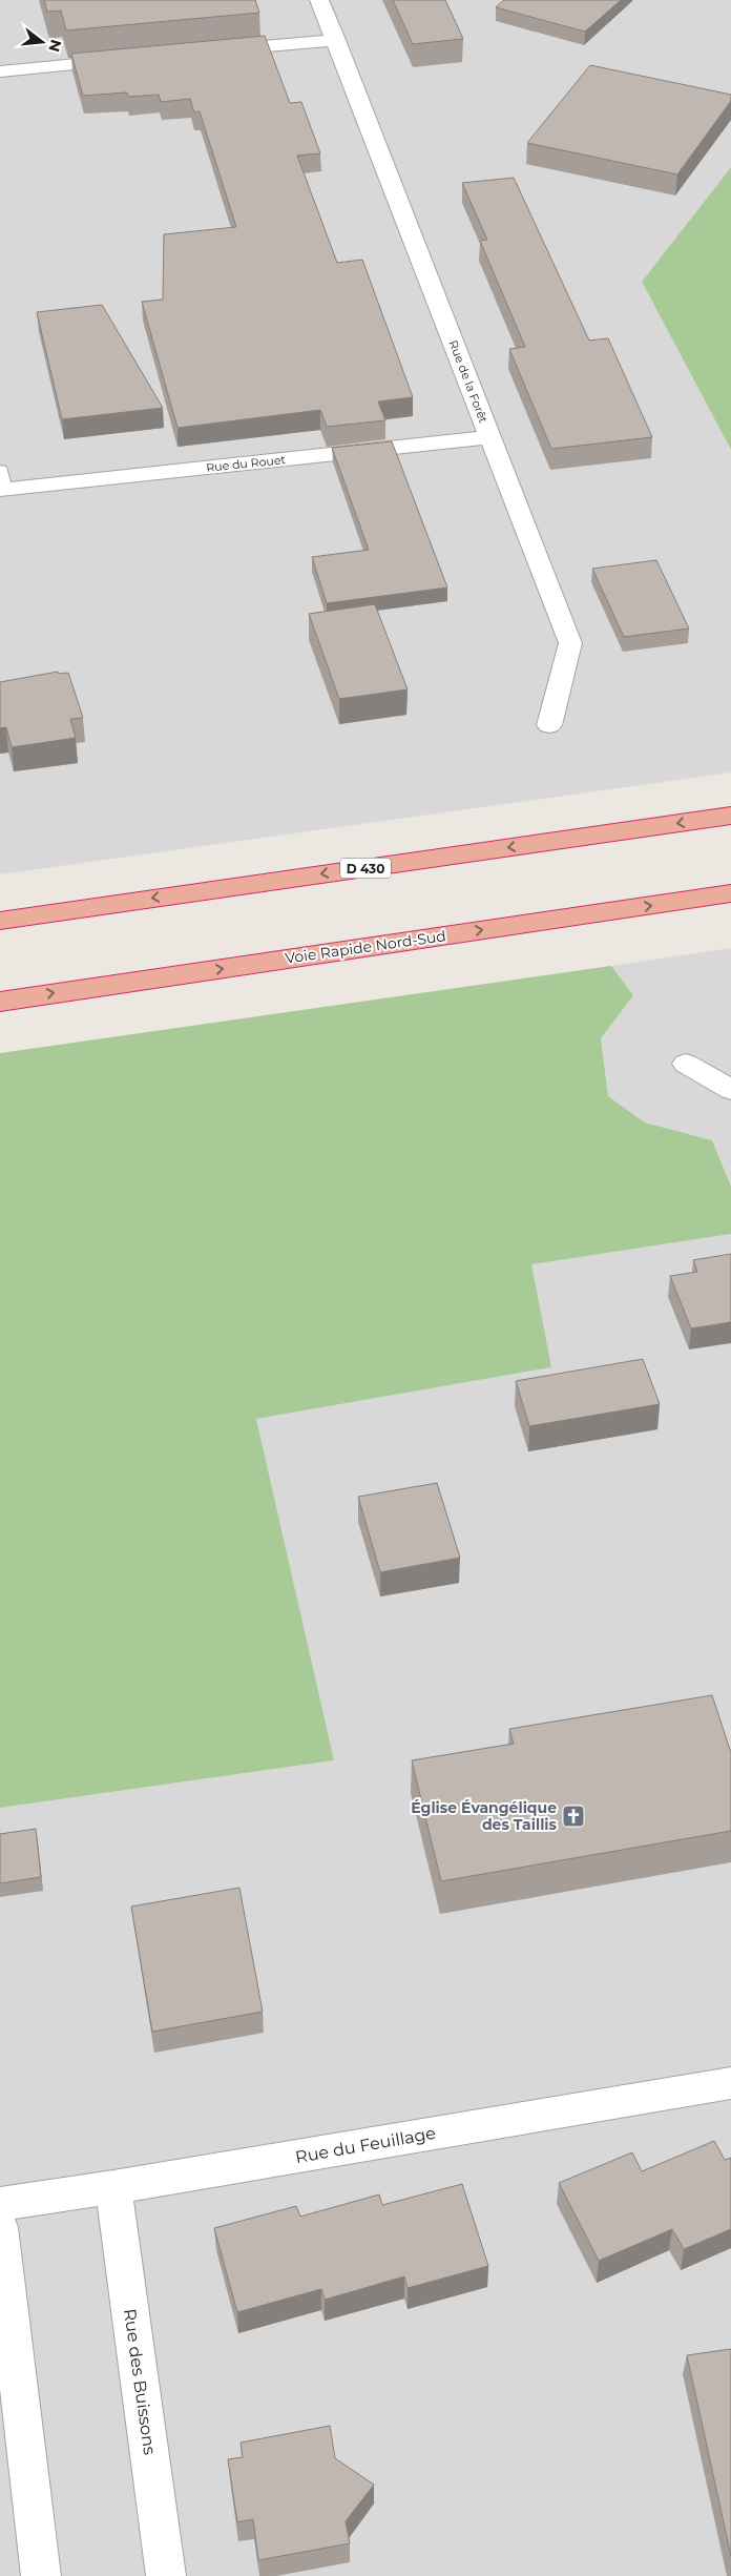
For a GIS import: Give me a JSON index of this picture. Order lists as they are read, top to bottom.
{
  "streets": {
    "highway": ["D 430", "Voie Rapide Nord-Sud"],
    "street": [
      "Rue de la Forêt",
      "Rue du Rouet",
      "Rue du Feuillage",
      "Rue des Buissons"
    ]
  },
  "crossings": [
    ["Rue de la Forêt", "Rue du Rouet"],
    ["Rue du Feuillage", "Rue des Buissons"]
  ],
  "places": {
    "church": ["Église Évangélique des Taillis"]
  },
  "north": "right"
}
